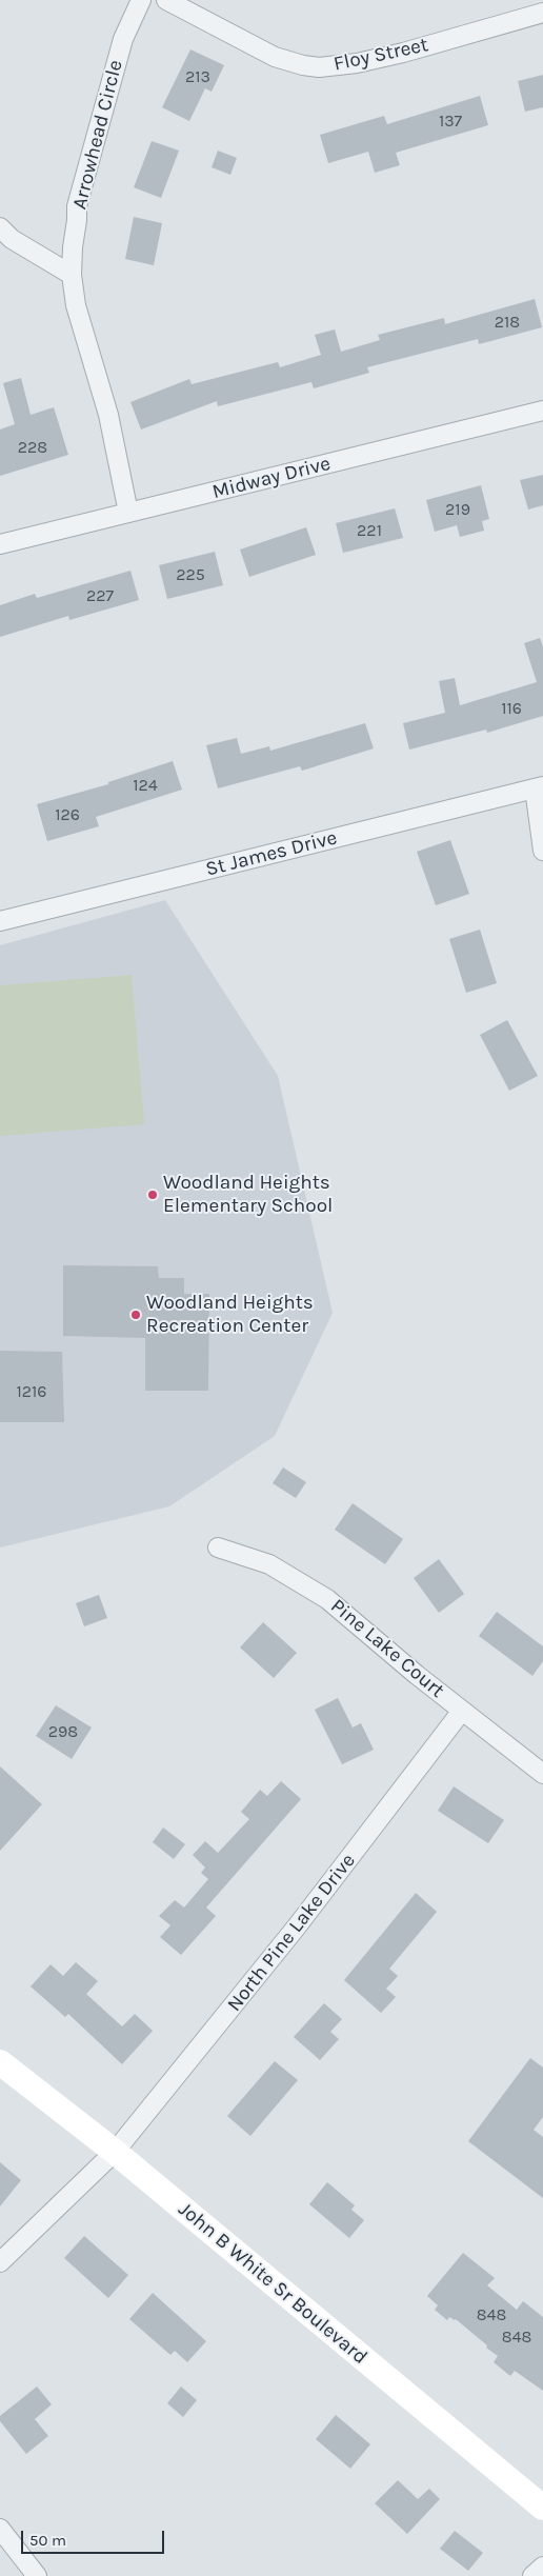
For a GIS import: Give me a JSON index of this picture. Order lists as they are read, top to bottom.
{
  "streets": {
    "main road": ["John B White Sr Boulevard"],
    "street": [
      "Floy Street",
      "Arrowhead Circle",
      "Midway Drive",
      "St James Drive",
      "Pine Lake Court",
      "North Pine Lake Drive"
    ]
  },
  "crossings": [
    ["Arrowhead Circle", "Midway Drive"],
    ["Pine Lake Court", "North Pine Lake Drive"],
    ["North Pine Lake Drive", "John B White Sr Boulevard"]
  ],
  "places": ["Woodland Heights Elementary School", "Woodland Heights Recreation Center"],
  "house_numbers": [
    "213",
    "137",
    "218",
    "228",
    "219",
    "221",
    "225",
    "227",
    "116",
    "124",
    "126",
    "1216",
    "298",
    "848",
    "848"
  ],
  "scale_bar": "50 m"
}
